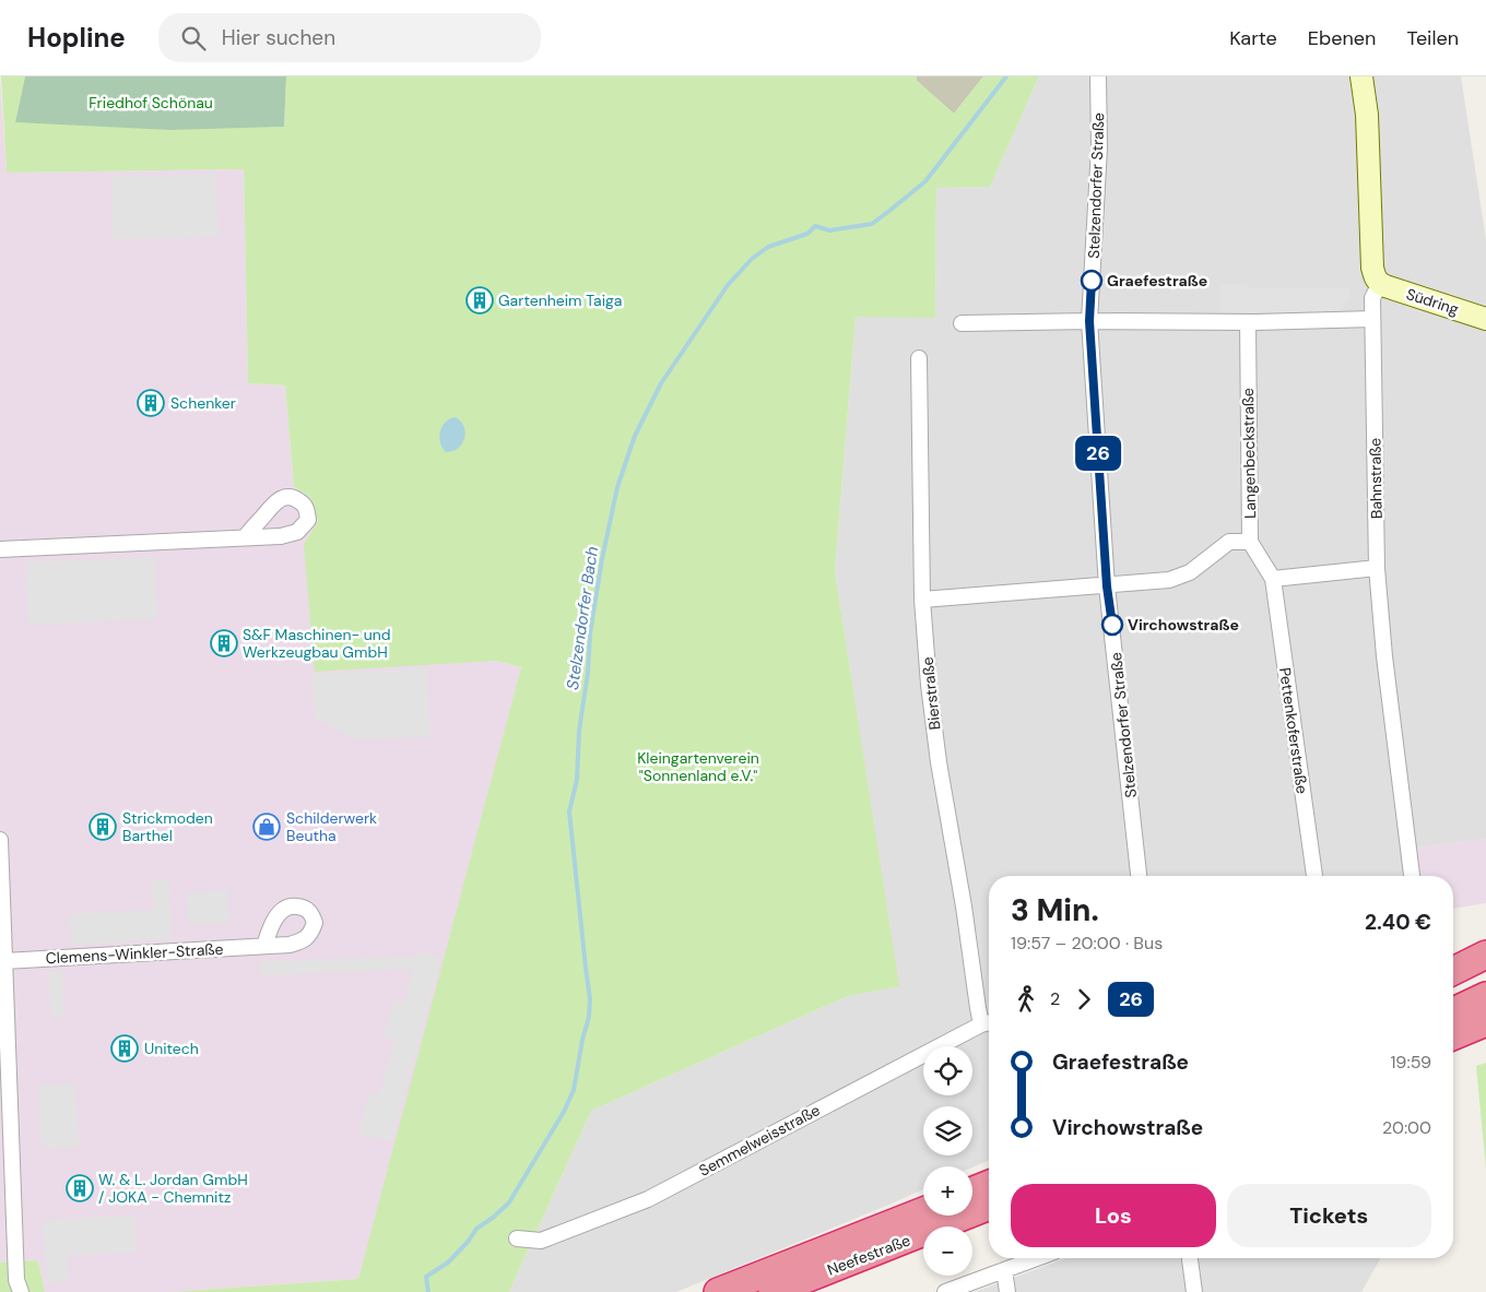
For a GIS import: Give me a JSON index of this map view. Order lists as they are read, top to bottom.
{
  "streets": {
    "highway": ["Neefestraße"],
    "street": [
      "Stelzendorfer Straße",
      "Südring",
      "Langenbeckstraße",
      "Bahnstraße",
      "Bierstraße",
      "Pettenkoferstraße",
      "Clemens-Winkler-Straße",
      "Semmelweisstraße"
    ]
  },
  "crossings": [
    ["Südring", "Bahnstraße"],
    ["Bierstraße", "Semmelweisstraße"]
  ],
  "water": ["Stelzendorfer Bach"],
  "parks": ["Friedhof Schönau", "Kleingartenverein \"Sonnenland e.V.\""],
  "places": {
    "other": ["Graefestraße", "Virchowstraße"],
    "building": [
      "Gartenheim Taiga",
      "Schenker",
      "S&F Maschinen- und Werkzeugbau GmbH",
      "Strickmoden Barthel",
      "Unitech",
      "W. & L. Jordan GmbH / JOKA - Chemnitz"
    ],
    "shop": ["Schilderwerk Beutha"]
  },
  "lines": ["bus line 26"],
  "page": {
    "header": "Hopline",
    "search": "Hier suchen",
    "nav": ["Karte", "Ebenen", "Teilen"],
    "on_map": "26",
    "heading": ["3 Min.", "19:57 – 20:00 · Bus", "2.40 €"],
    "legs": ["2", "26"],
    "list": [
      {
        "name": "Graefestraße",
        "value": "19:59"
      },
      {
        "name": "Virchowstraße",
        "value": "20:00"
      }
    ],
    "map_buttons": ["+", "−"],
    "buttons": ["Los", "Tickets"]
  }
}
